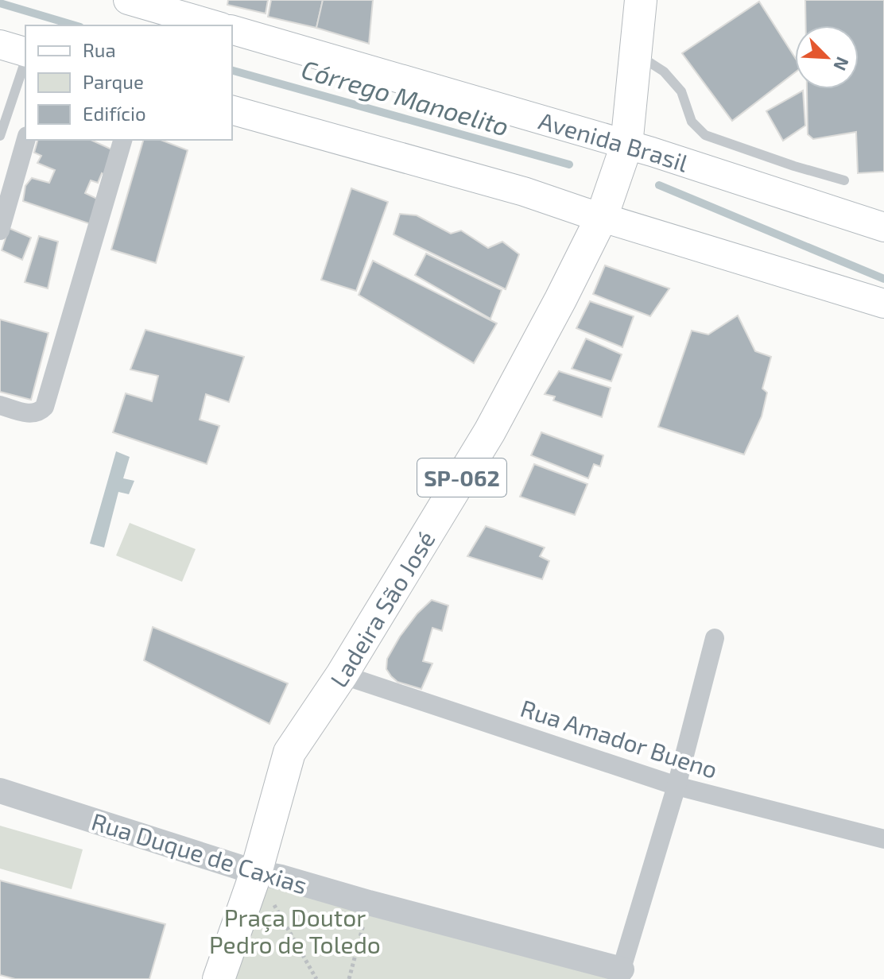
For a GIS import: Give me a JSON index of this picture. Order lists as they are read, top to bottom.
{
  "streets": {
    "main road": ["Avenida Brasil", "SP-062", "Ladeira São José"],
    "street": ["Rua Amador Bueno", "Rua Duque de Caxias"]
  },
  "crossings": [
    ["Avenida Brasil", "SP-062"],
    ["Avenida Brasil", "Ladeira São José"],
    ["SP-062", "Ladeira São José"],
    ["SP-062", "Rua Duque de Caxias"],
    ["Ladeira São José", "Rua Amador Bueno"],
    ["Ladeira São José", "Rua Duque de Caxias"]
  ],
  "water": ["Córrego Manoelito"],
  "parks": ["Praça Doutor Pedro de Toledo"],
  "legend": ["Rua", "Parque", "Edifício"],
  "north": "bottom right"
}
